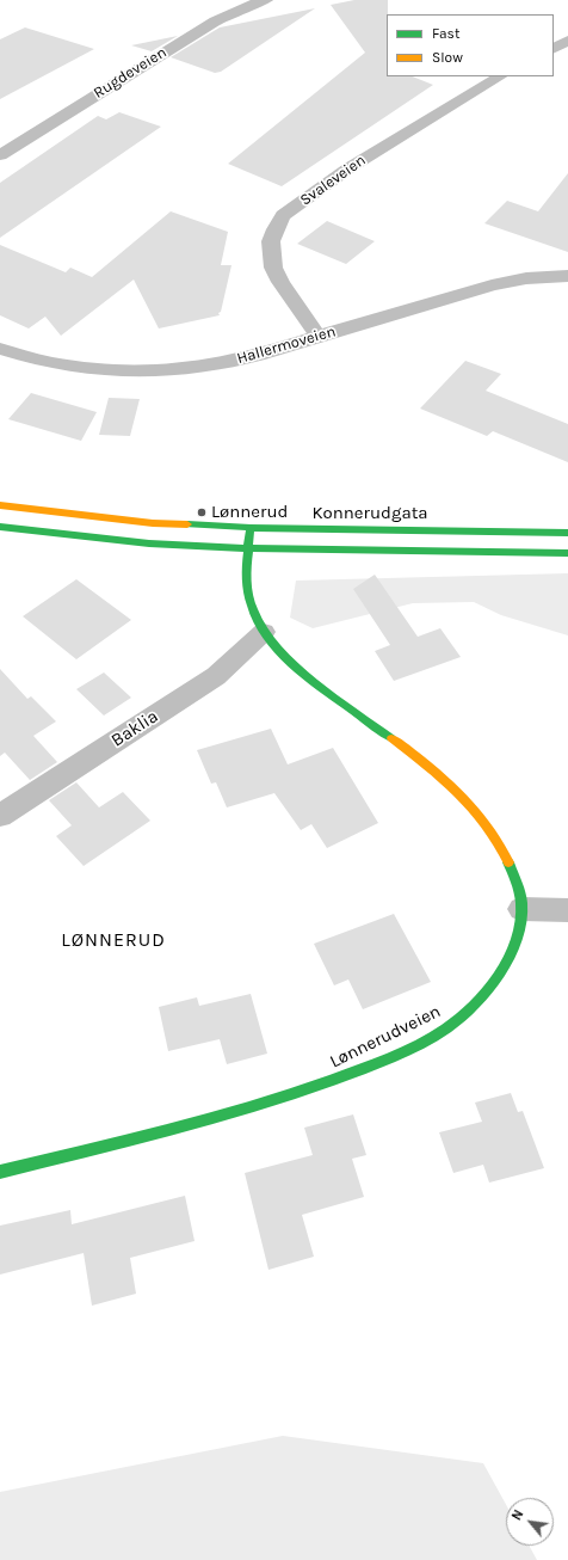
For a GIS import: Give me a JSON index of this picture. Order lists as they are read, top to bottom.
{
  "streets": {
    "main road": ["Konnerudgata", "Lønnerudveien"],
    "street": [
      "Rugdeveien",
      "Svaleveien",
      "Hallermoveien",
      "Baklia"
    ]
  },
  "crossings": [
    ["Svaleveien", "Hallermoveien"],
    ["Konnerudgata", "Lønnerudveien"],
    ["Baklia", "Lønnerudveien"]
  ],
  "districts": ["LØNNERUD"],
  "places": ["Lønnerud"],
  "legend": ["Fast", "Slow"],
  "north": "top left"
}
